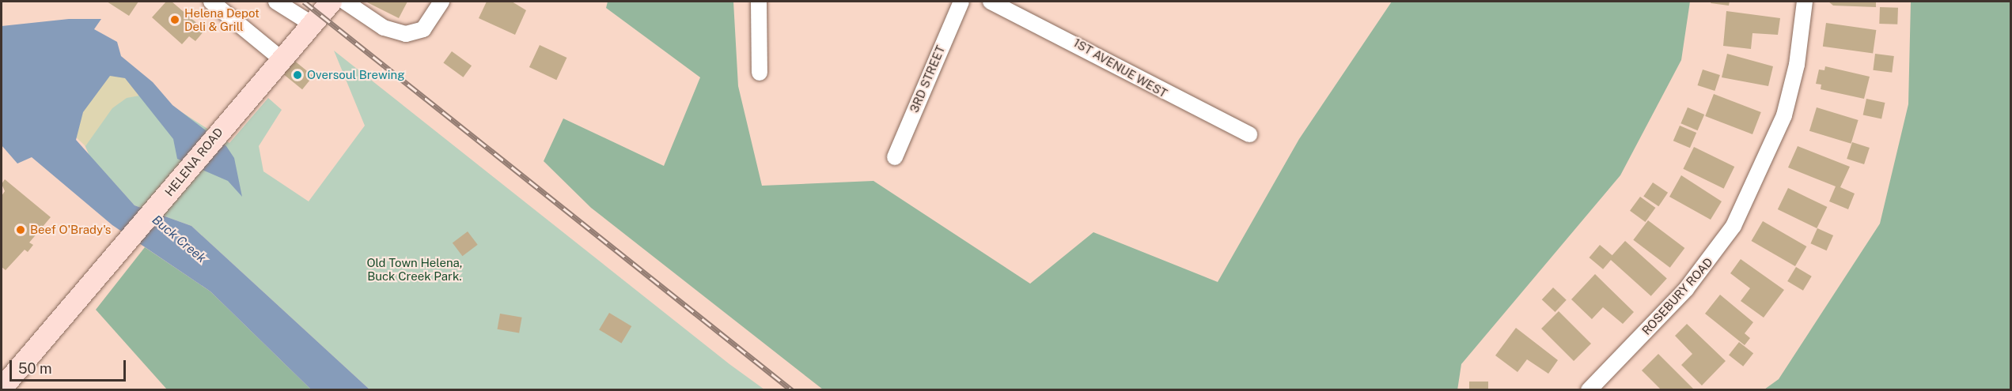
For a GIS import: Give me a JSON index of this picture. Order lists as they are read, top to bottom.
{
  "streets": {
    "main road": ["HELENA ROAD"],
    "street": ["1ST AVENUE WEST", "3RD STREET", "ROSEBURY ROAD"]
  },
  "water": ["Buck Creek"],
  "parks": ["Old Town Helena, Buck Creek Park."],
  "places": ["Helena Depot Deli & Grill", "Oversoul Brewing", "Beef O'Brady's"],
  "scale_bar": "50 m"
}
